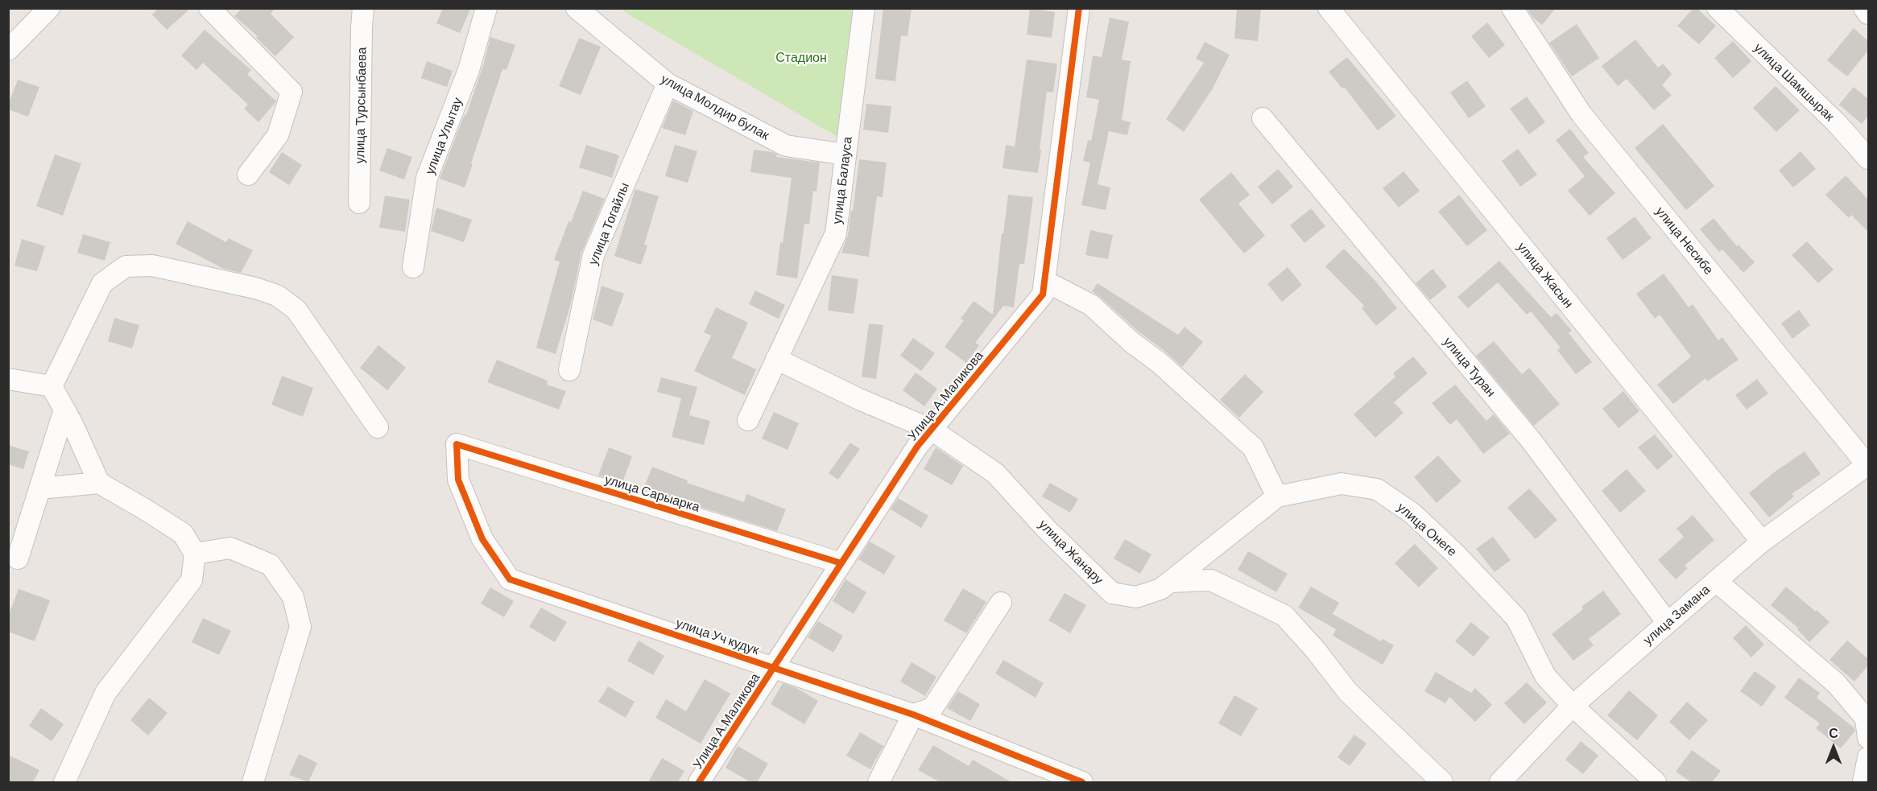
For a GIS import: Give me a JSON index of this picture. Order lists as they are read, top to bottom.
{
  "streets": {
    "street": [
      "улица Шамшырак",
      "улица Турсынбаева",
      "улица Молдир булак",
      "улица Улытау",
      "улица Балауса",
      "улица Тогайлы",
      "улица Несибе",
      "улица Жасын",
      "улица Туран",
      "Улица А.Маликова",
      "улица Сарыарка",
      "улица Онеге",
      "улица Жанару",
      "улица Замана",
      "улица Уч кудук"
    ]
  },
  "crossings": [
    ["улица Молдир булак", "улица Балауса"],
    ["улица Молдир булак", "улица Тогайлы"],
    ["улица Балауса", "улица Жанару"],
    ["улица Несибе", "улица Замана"],
    ["улица Жасын", "улица Замана"],
    ["улица Туран", "улица Замана"],
    ["Улица А.Маликова", "улица Сарыарка"],
    ["Улица А.Маликова", "улица Жанару"],
    ["Улица А.Маликова", "улица Уч кудук"],
    ["улица Сарыарка", "улица Уч кудук"],
    ["улица Онеге", "улица Замана"]
  ],
  "parks": ["Стадион"],
  "north": "top"
}
